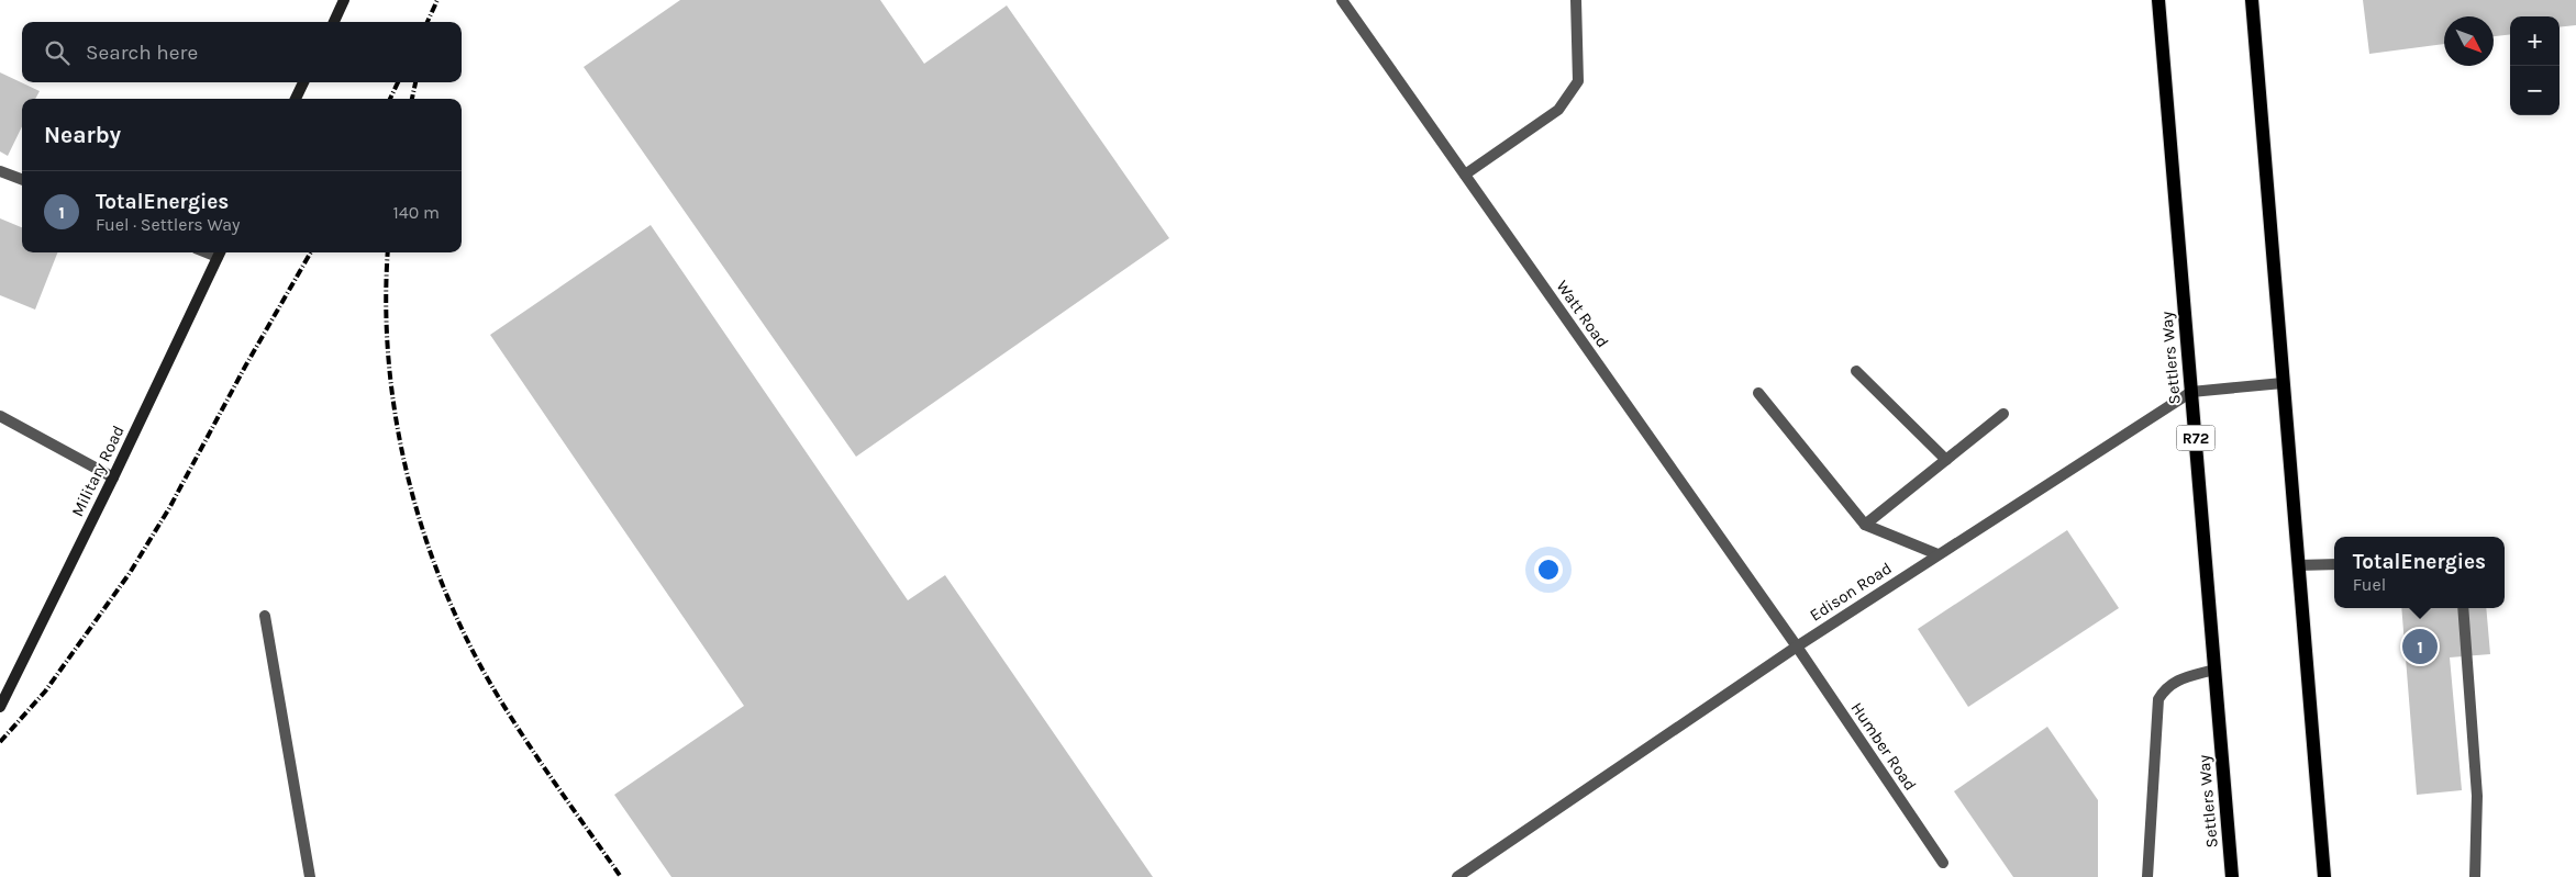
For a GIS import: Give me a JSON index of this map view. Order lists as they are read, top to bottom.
{
  "streets": {
    "main road": ["Settlers Way", "R72"],
    "street": [
      "Watt Road",
      "Military Road",
      "Edison Road",
      "Humber Road"
    ]
  },
  "crossings": [
    ["Watt Road", "Edison Road"],
    ["Watt Road", "Humber Road"],
    ["Settlers Way", "Edison Road"],
    ["Edison Road", "Humber Road"]
  ],
  "north": "bottom right",
  "page": {
    "map_buttons": ["+", "−"],
    "search": "Search here",
    "heading": "Nearby",
    "list": [
      {
        "mark": "1",
        "name": "TotalEnergies",
        "note": "Fuel · Settlers Way",
        "value": "140 m"
      }
    ],
    "popup": ["TotalEnergies", "Fuel"],
    "pins": "1"
  }
}
